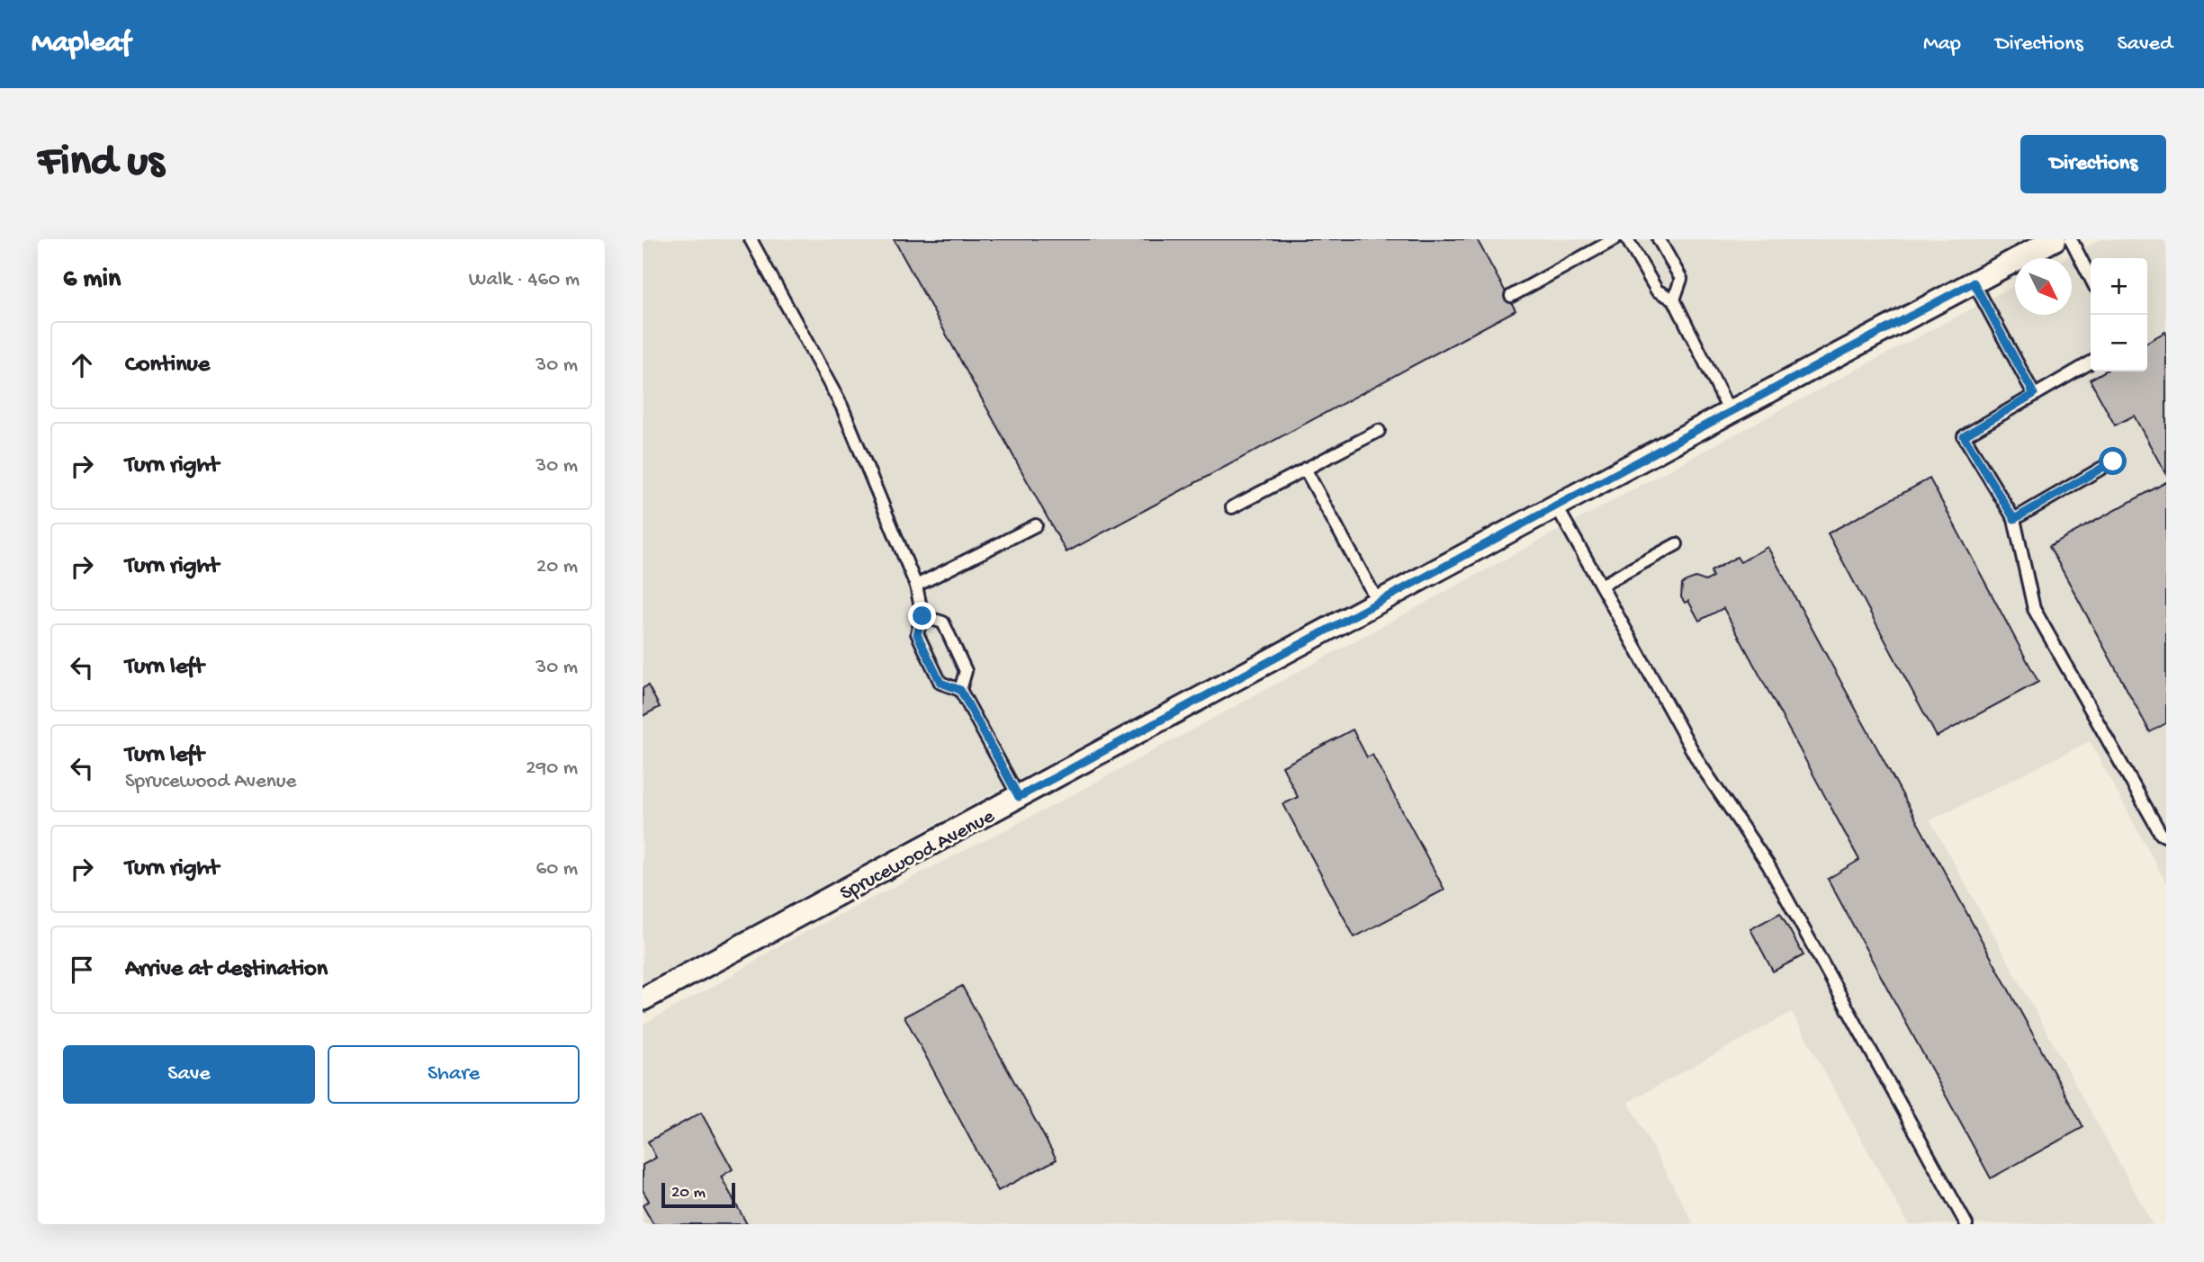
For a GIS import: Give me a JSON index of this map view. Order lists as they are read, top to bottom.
{
  "streets": {
    "street": ["Sprucewood Avenue"]
  },
  "scale_bar": "20 m",
  "north": "bottom right",
  "page": {
    "header": "Mapleaf",
    "nav": ["Map", "Directions", "Saved"],
    "buttons": [
      "Directions",
      ["Save", "Share"]
    ],
    "title": "Find us",
    "heading": ["6 min", "Walk · 460 m"],
    "map_buttons": ["+", "−"],
    "list": [
      ["Continue", "30 m"],
      ["Turn right", "30 m"],
      ["Turn right", "20 m"],
      ["Turn left", "30 m"],
      ["Turn left", "Sprucewood Avenue", "290 m"],
      ["Turn right", "60 m"],
      "Arrive at destination"
    ],
    "scale": "20 m"
  }
}
